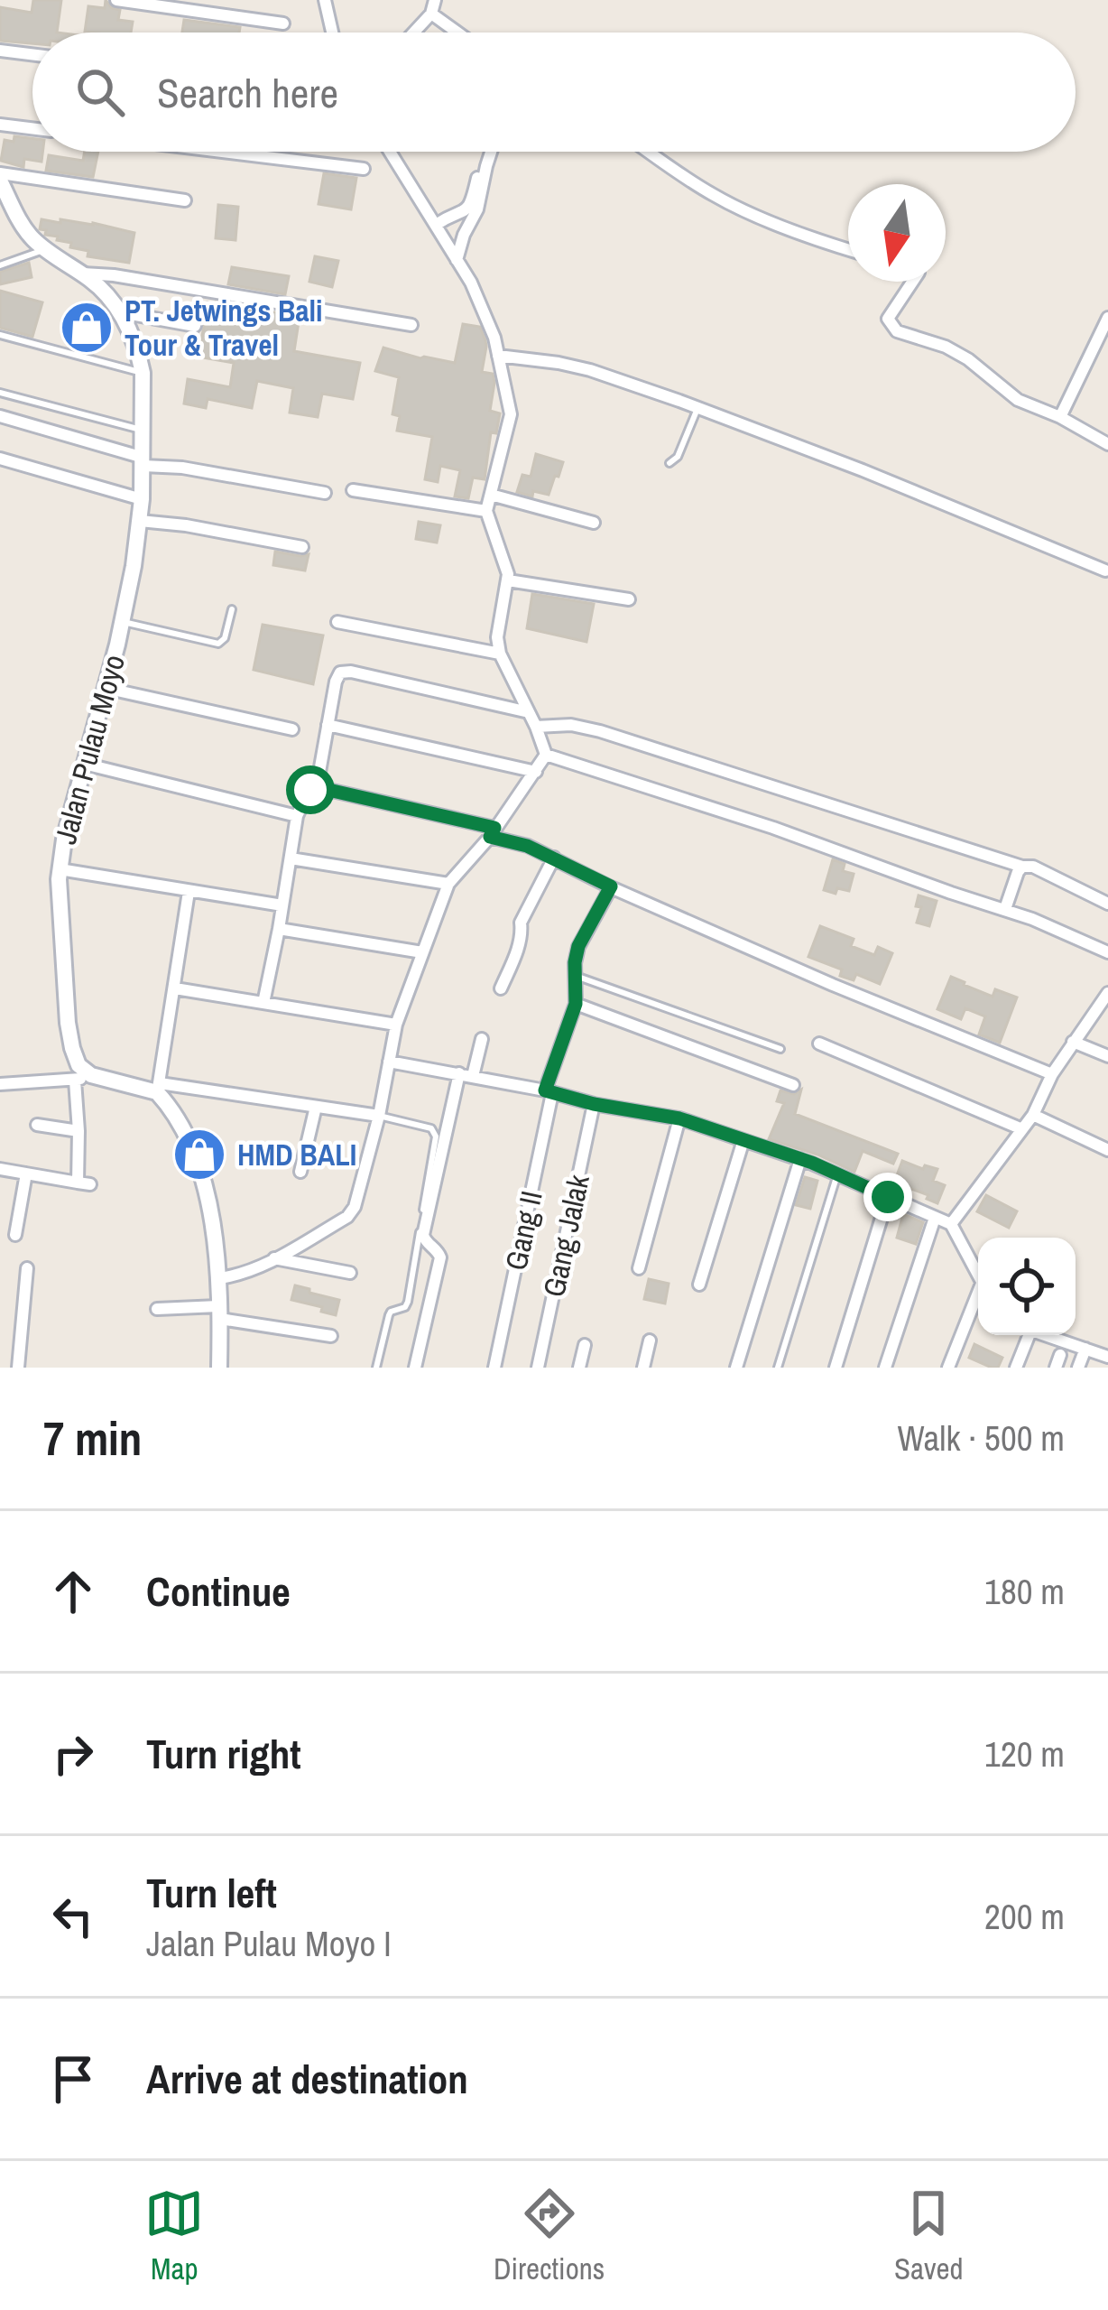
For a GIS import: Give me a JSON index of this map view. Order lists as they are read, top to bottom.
{
  "streets": {
    "street": ["Jalan Pulau Moyo", "Gang II", "Gang Jalak"]
  },
  "places": {
    "shop": ["PT. Jetwings Bali Tour & Travel", "HMD BALI"]
  },
  "north": "bottom",
  "page": {
    "search": "Search here",
    "heading": ["7 min", "Walk · 500 m"],
    "list": [
      ["Continue", "180 m"],
      ["Turn right", "120 m"],
      ["Turn left", "Jalan Pulau Moyo I", "200 m"],
      "Arrive at destination"
    ],
    "nav": ["Map", "Directions", "Saved"]
  }
}
